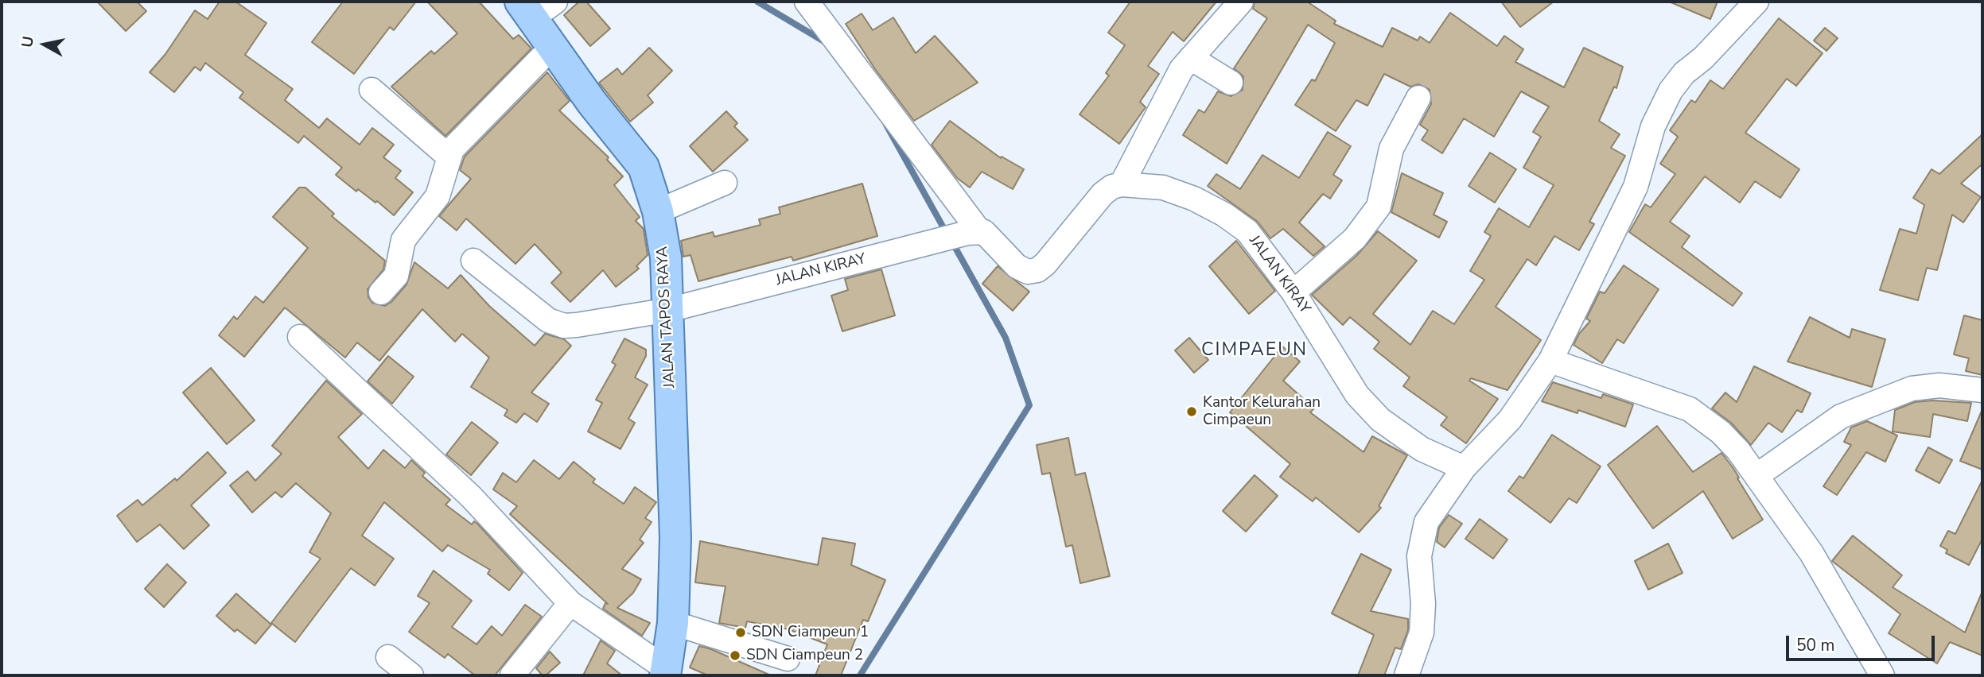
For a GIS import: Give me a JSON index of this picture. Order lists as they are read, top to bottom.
{
  "streets": {
    "main road": ["JALAN TAPOS RAYA"],
    "street": ["JALAN KIRAY"]
  },
  "crossings": [
    ["JALAN KIRAY", "JALAN TAPOS RAYA"]
  ],
  "districts": ["CIMPAEUN"],
  "places": ["Kantor Kelurahan Cimpaeun", "SDN Ciampeun 1", "SDN Ciampeun 2"],
  "scale_bar": "50 m",
  "north": "left"
}
